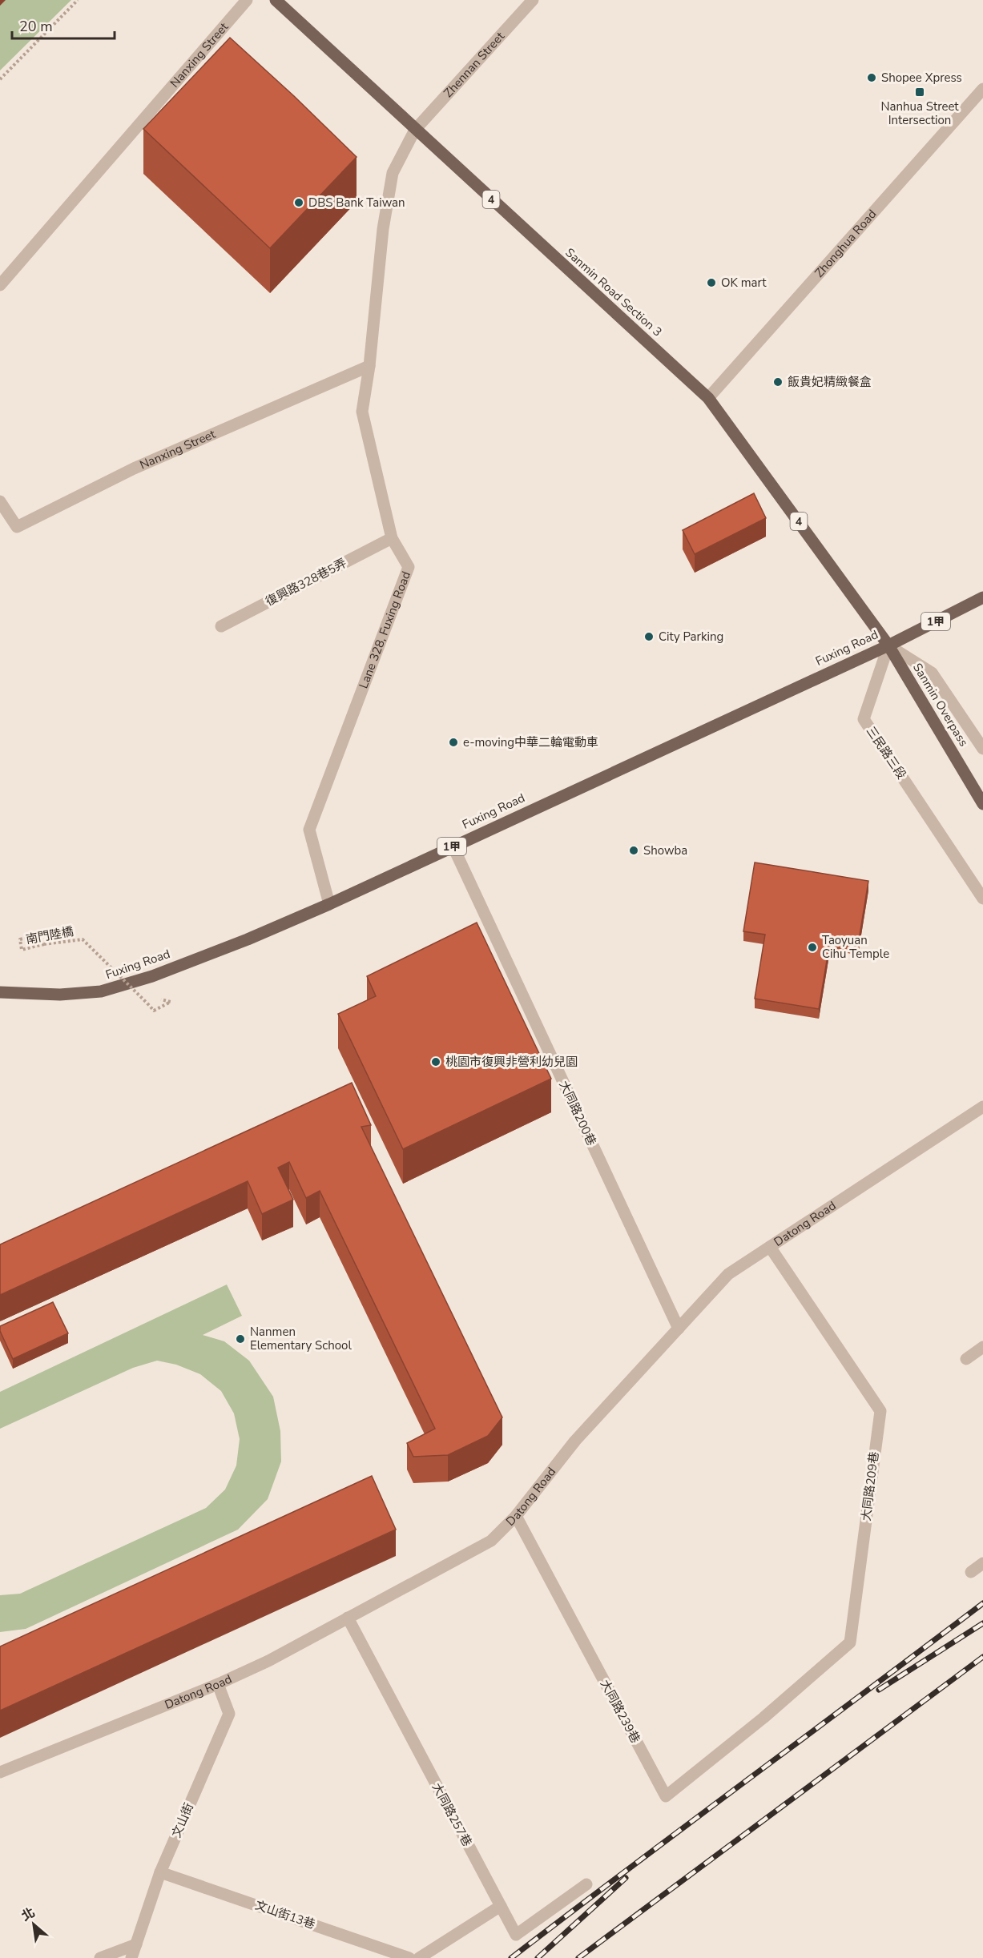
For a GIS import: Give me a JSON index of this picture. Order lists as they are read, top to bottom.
{
  "streets": {
    "main road": [
      "4",
      "Sanmin Road Section 3",
      "1甲",
      "Fuxing Road",
      "Sanmin Overpass"
    ],
    "street": [
      "Nanxing Street",
      "Zhennan Street",
      "Zhonghua Road",
      "復興路328巷5弄",
      "Lane 328, Fuxing Road",
      "三民路三段",
      "大同路200巷",
      "Datong Road",
      "大同路209巷",
      "大同路239巷",
      "大同路257巷",
      "文山街",
      "文山街13巷"
    ],
    "path": ["南門陸橋"]
  },
  "crossings": [
    ["Nanxing Street", "Lane 328, Fuxing Road"],
    ["Zhennan Street", "Sanmin Road Section 3"],
    ["Zhennan Street", "Lane 328, Fuxing Road"],
    ["Zhonghua Road", "Sanmin Road Section 3"],
    ["Sanmin Road Section 3", "Lane 328, Fuxing Road"],
    ["Sanmin Road Section 3", "Fuxing Road"],
    ["Sanmin Road Section 3", "Sanmin Overpass"],
    ["Sanmin Road Section 3", "三民路三段"],
    ["復興路328巷5弄", "Lane 328, Fuxing Road"],
    ["Lane 328, Fuxing Road", "Fuxing Road"],
    ["Fuxing Road", "Sanmin Overpass"],
    ["Fuxing Road", "三民路三段"],
    ["Fuxing Road", "大同路200巷"],
    ["Sanmin Overpass", "三民路三段"],
    ["大同路200巷", "Datong Road"],
    ["Datong Road", "大同路209巷"],
    ["Datong Road", "大同路239巷"],
    ["Datong Road", "大同路257巷"],
    ["Datong Road", "文山街"],
    ["大同路209巷", "大同路239巷"],
    ["文山街", "文山街13巷"]
  ],
  "places": {
    "other": [
      "Shopee Xpress",
      "DBS Bank Taiwan",
      "OK mart",
      "飯貴妃精緻餐盒",
      "City Parking",
      "e-moving中華二輪電動車",
      "Showba",
      "Taoyuan Cihu Temple",
      "桃園市復興非營利幼兒園",
      "Nanmen Elementary School"
    ],
    "transit": ["Nanhua Street Intersection"]
  },
  "scale_bar": "20 m",
  "north": "top left"
}
